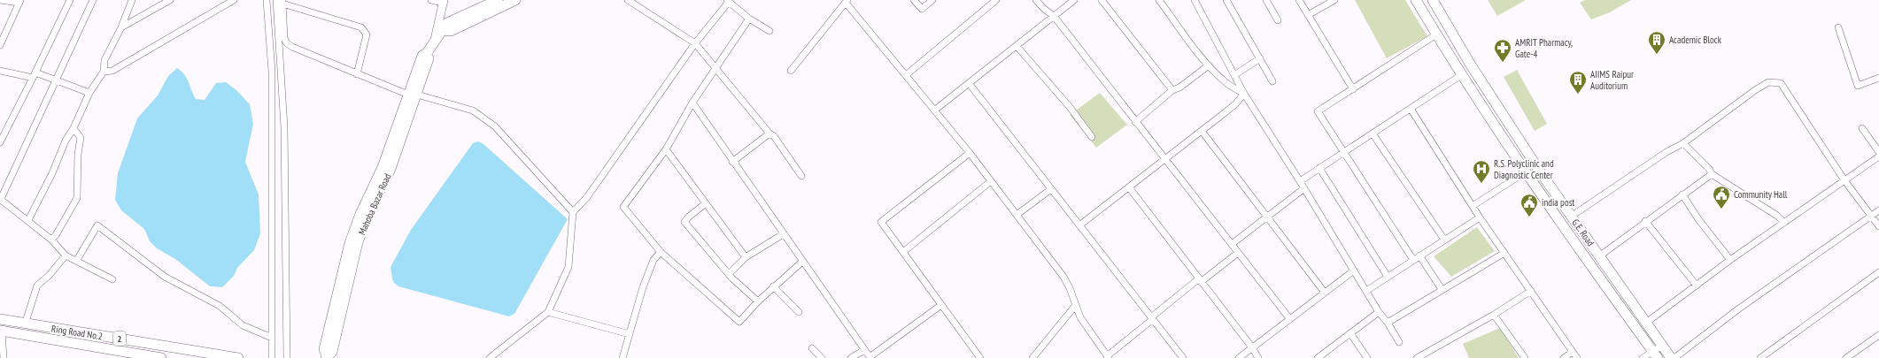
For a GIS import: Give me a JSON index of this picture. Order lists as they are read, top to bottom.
{
  "streets": {
    "main road": [
      "Mahoba Bazar Road",
      "G.E. Road",
      "Ring Road No.2",
      "2"
    ]
  },
  "places": {
    "building": ["Academic Block", "AIIMS Raipur Auditorium"],
    "pharmacy": ["AMRIT Pharmacy, Gate-4"],
    "hospital": ["R.S. Polyclinic and Diagnostic Center"],
    "public building": ["Community Hall", "india post"]
  }
}
